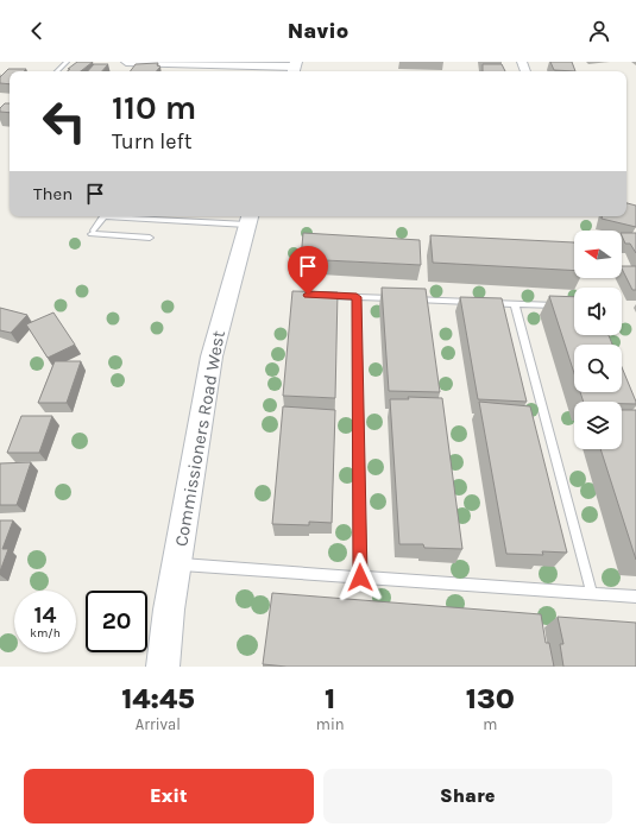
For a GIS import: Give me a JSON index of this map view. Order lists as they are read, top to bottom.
{
  "streets": {
    "main road": ["Commissioners Road West"]
  },
  "north": "left",
  "page": {
    "header": "Navio",
    "turn": ["110 m", "Turn left"],
    "then": "Then",
    "speed": "14 km/h",
    "limit": "20",
    "eta": [
      "14:45",
      "Arrival",
      "1",
      "min",
      "130",
      "m"
    ],
    "buttons": ["Exit", "Share"]
  }
}
